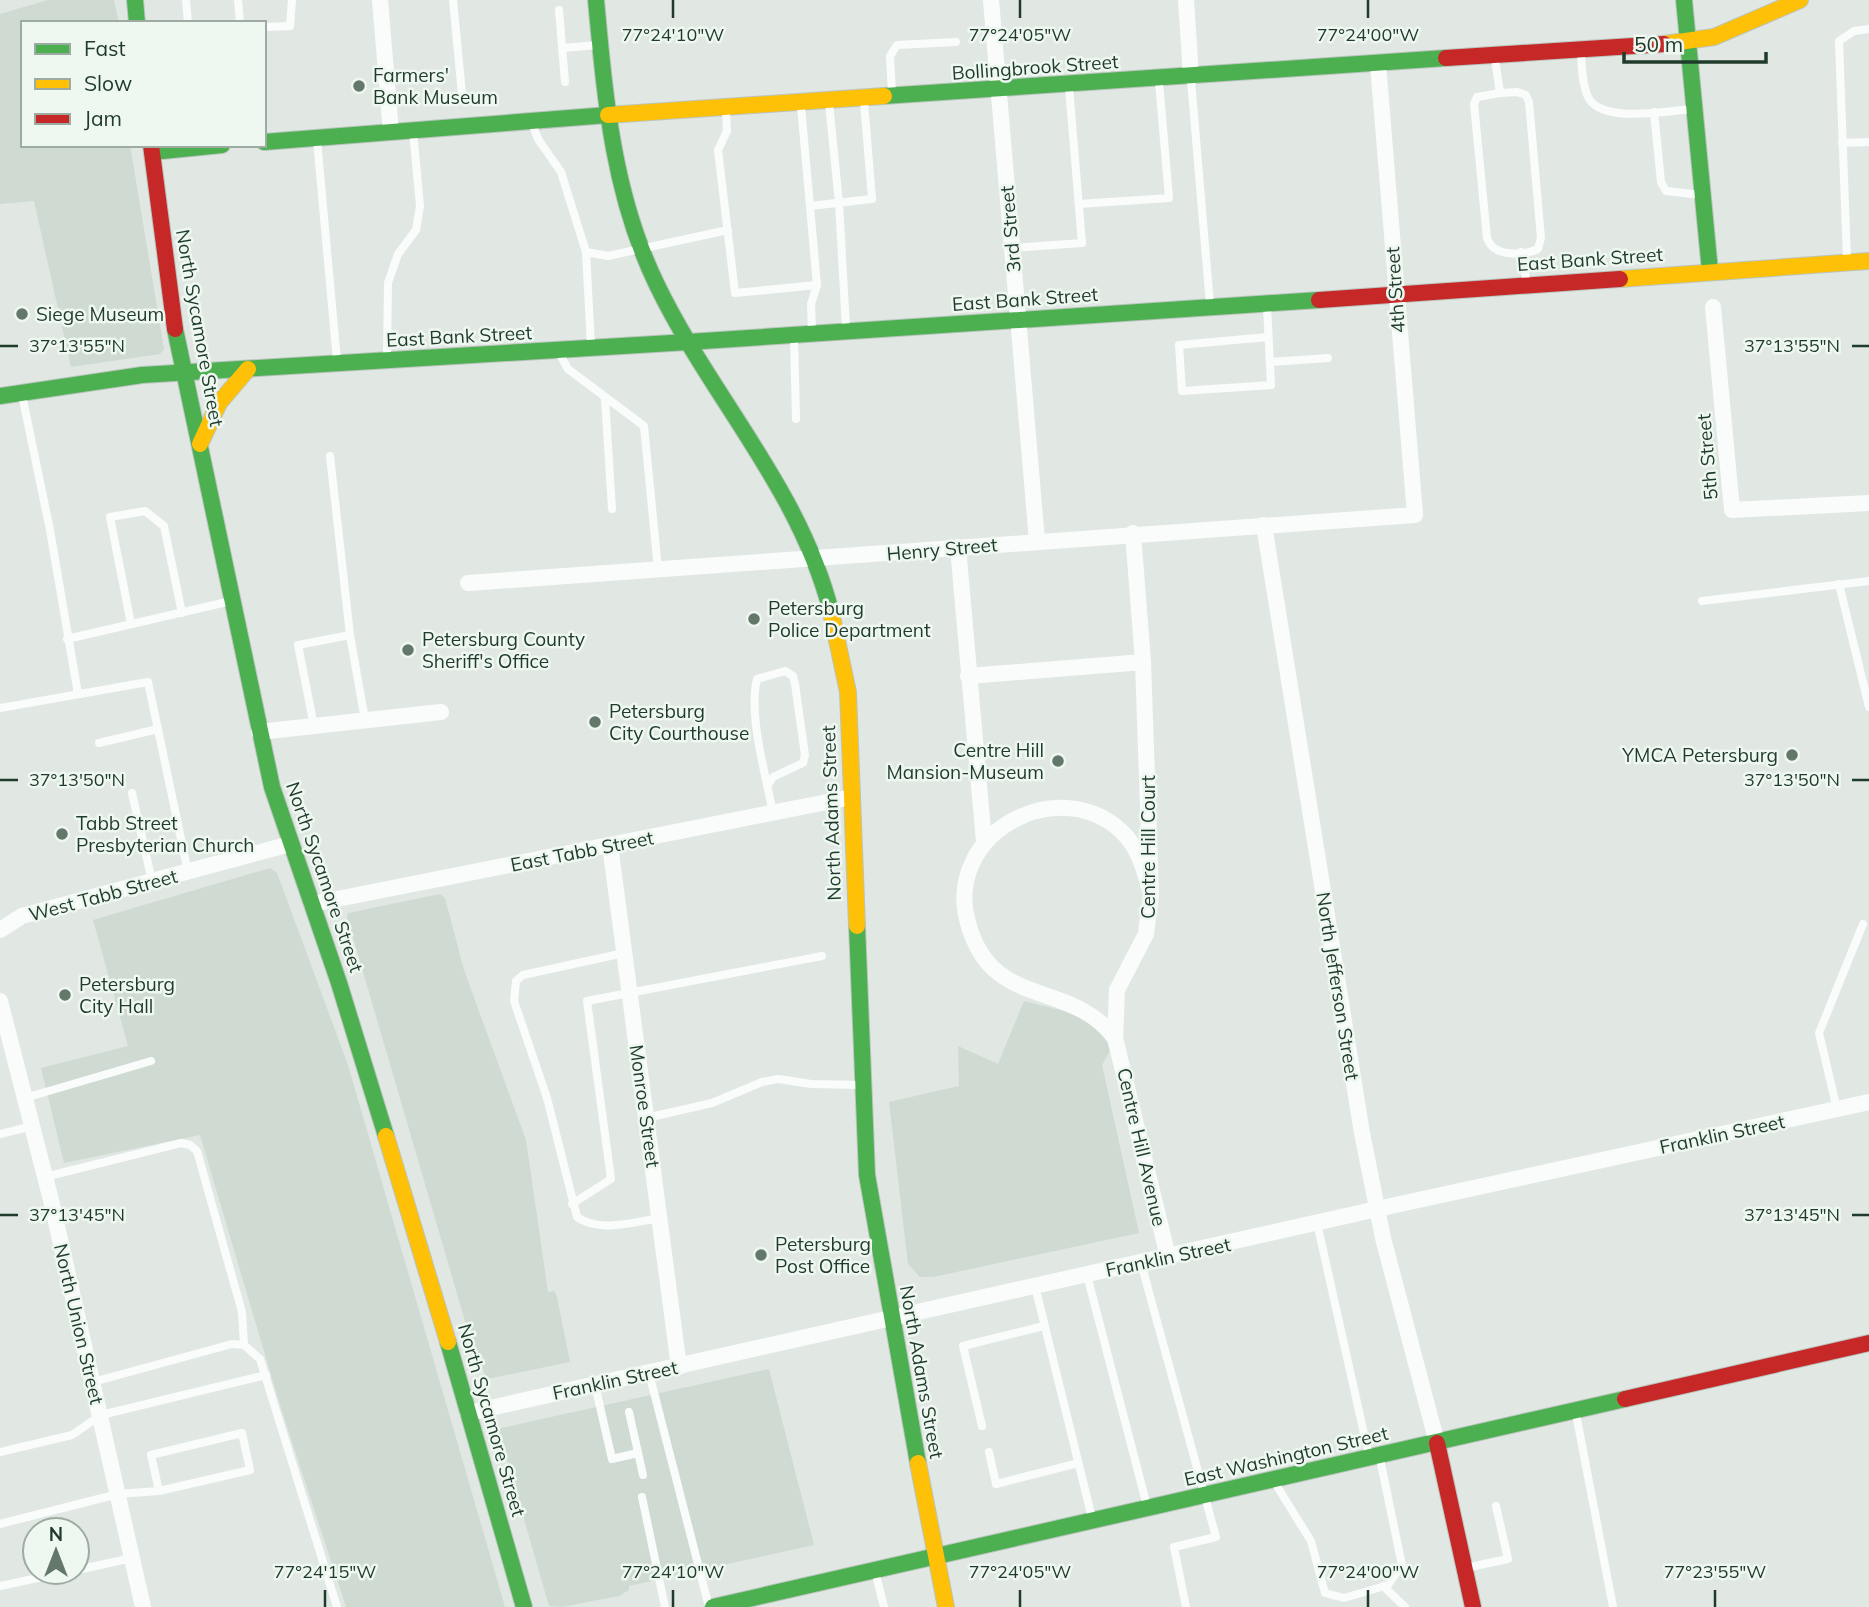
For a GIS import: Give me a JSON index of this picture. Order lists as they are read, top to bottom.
{
  "streets": {
    "main road": [
      "Bollingbrook Street",
      "East Bank Street",
      "North Sycamore Street",
      "North Adams Street",
      "East Washington Street"
    ],
    "street": [
      "3rd Street",
      "4th Street",
      "5th Street",
      "Henry Street",
      "Centre Hill Court",
      "East Tabb Street",
      "West Tabb Street",
      "North Jefferson Street",
      "Monroe Street",
      "Franklin Street",
      "Centre Hill Avenue",
      "North Union Street"
    ]
  },
  "crossings": [
    ["Bollingbrook Street", "3rd Street"],
    ["Bollingbrook Street", "4th Street"],
    ["Bollingbrook Street", "North Adams Street"],
    ["3rd Street", "East Bank Street"],
    ["3rd Street", "Henry Street"],
    ["East Bank Street", "4th Street"],
    ["East Bank Street", "North Sycamore Street"],
    ["East Bank Street", "North Adams Street"],
    ["4th Street", "Henry Street"],
    ["North Sycamore Street", "East Tabb Street"],
    ["North Sycamore Street", "West Tabb Street"],
    ["North Sycamore Street", "Franklin Street"],
    ["Henry Street", "North Adams Street"],
    ["Henry Street", "Centre Hill Court"],
    ["Henry Street", "North Jefferson Street"],
    ["North Adams Street", "East Tabb Street"],
    ["North Adams Street", "Franklin Street"],
    ["North Adams Street", "East Washington Street"],
    ["Centre Hill Court", "Centre Hill Avenue"],
    ["East Tabb Street", "Monroe Street"],
    ["North Jefferson Street", "Franklin Street"],
    ["North Jefferson Street", "East Washington Street"],
    ["Monroe Street", "Franklin Street"],
    ["Franklin Street", "Centre Hill Avenue"]
  ],
  "places": [
    "Farmers' Bank Museum",
    "Siege Museum",
    "Petersburg Police Department",
    "Petersburg County Sheriff's Office",
    "Petersburg City Courthouse",
    "YMCA Petersburg",
    "Centre Hill Mansion-Museum",
    "Tabb Street Presbyterian Church",
    "Petersburg City Hall",
    "Petersburg Post Office"
  ],
  "legend": ["Fast", "Slow", "Jam"],
  "scale_bar": "50 m",
  "north": "top",
  "coordinates": [
    "77°24'10\"W",
    "77°24'05\"W",
    "77°24'00\"W",
    "37°13'55\"N",
    "37°13'50\"N",
    "37°13'45\"N",
    "77°24'15\"W",
    "77°23'55\"W"
  ]
}
